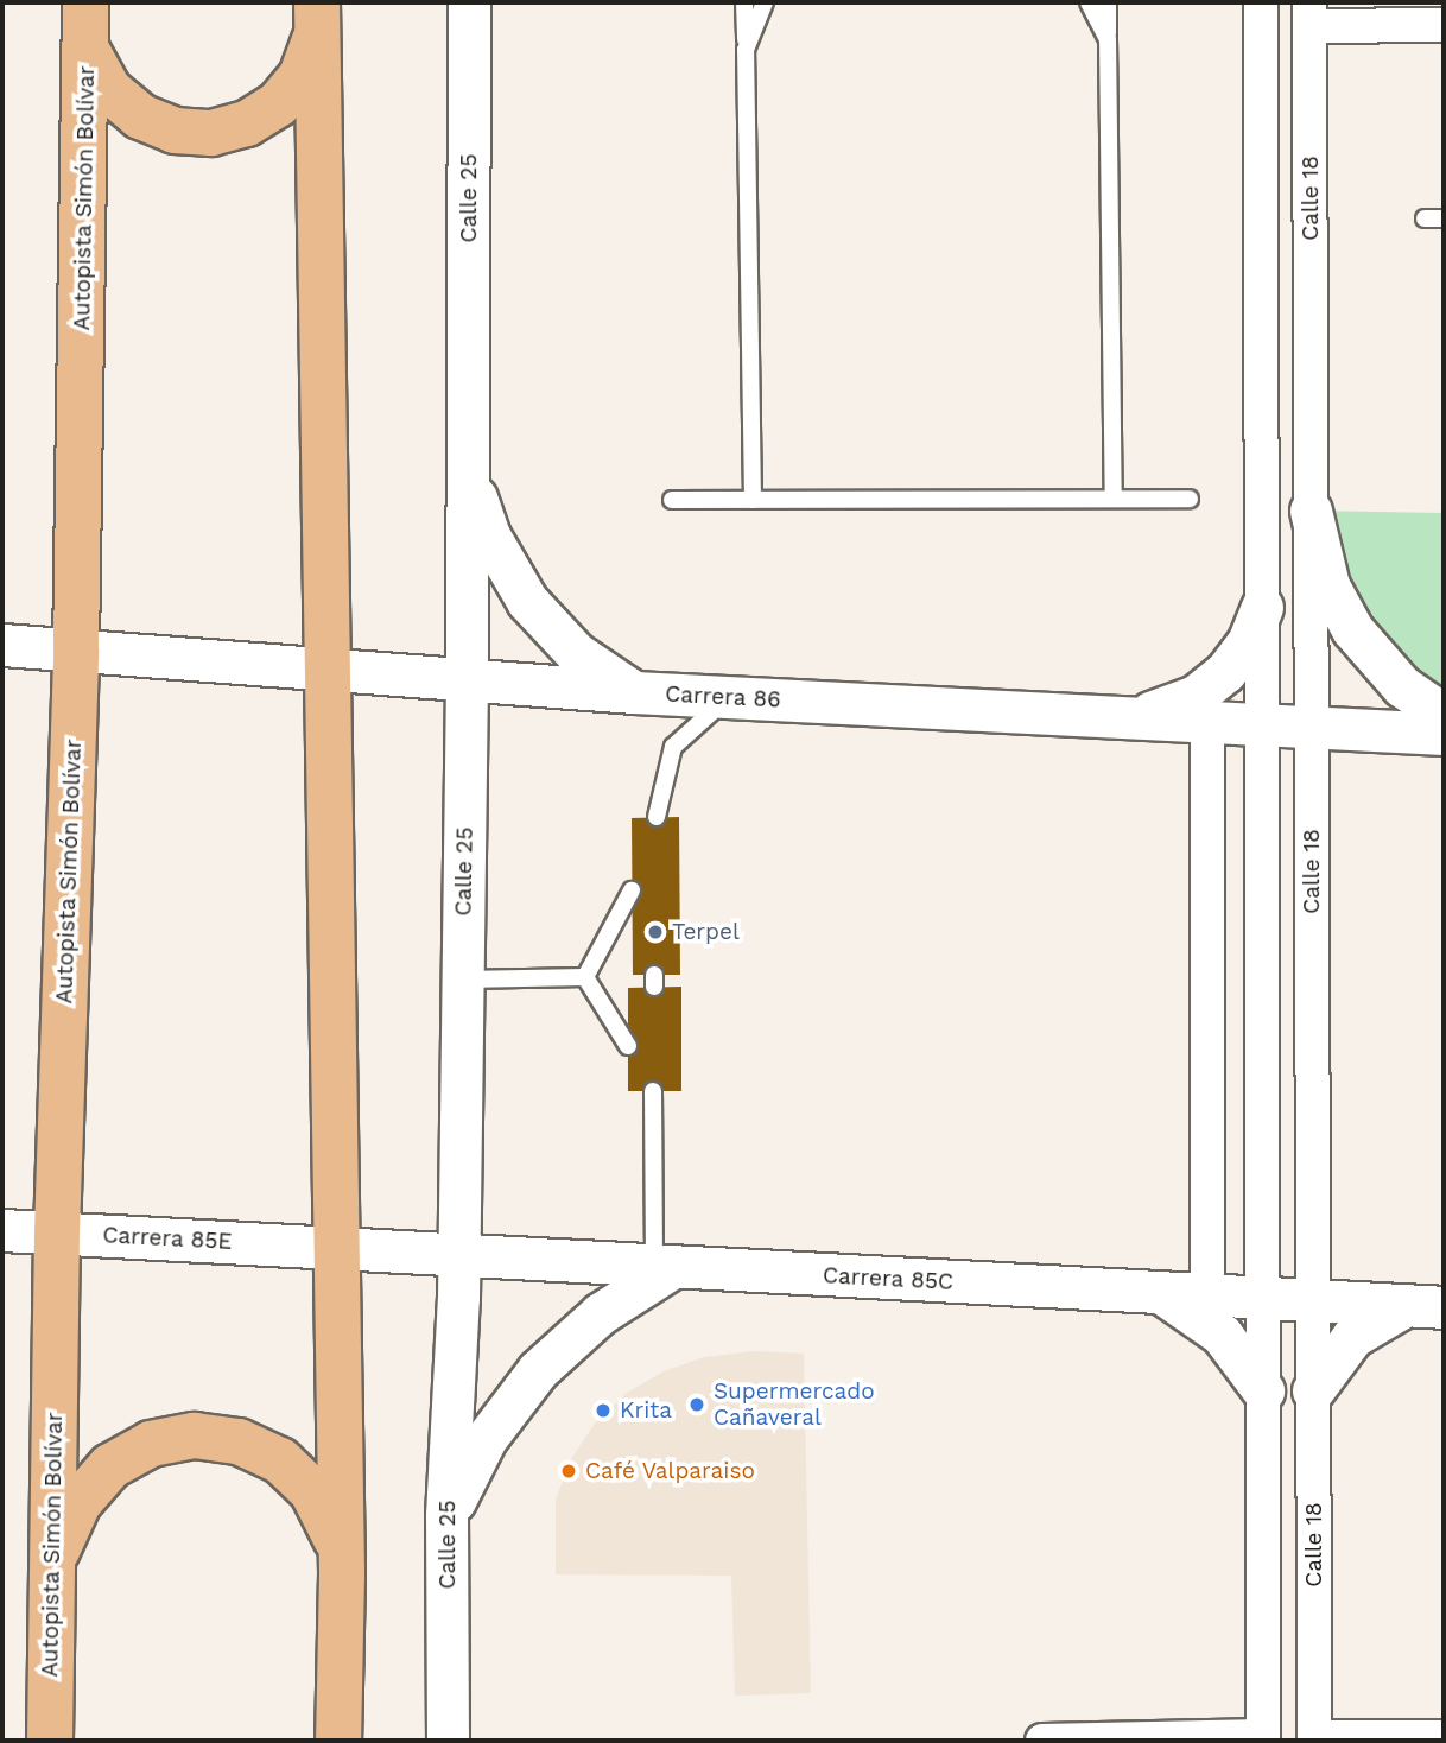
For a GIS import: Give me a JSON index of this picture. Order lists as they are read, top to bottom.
{
  "streets": {
    "highway": ["Autopista Simón Bolívar"],
    "street": [
      "Calle 25",
      "Calle 18",
      "Carrera 86",
      "Carrera 85E",
      "Carrera 85C"
    ]
  },
  "crossings": [
    ["Autopista Simón Bolívar", "Carrera 86"],
    ["Autopista Simón Bolívar", "Carrera 85E"],
    ["Calle 25", "Carrera 86"],
    ["Calle 25", "Carrera 85C"],
    ["Calle 18", "Carrera 86"],
    ["Calle 18", "Carrera 85C"],
    ["Carrera 85E", "Carrera 85C"]
  ],
  "places": [
    "Terpel",
    "Supermercado Cañaveral",
    "Krita",
    "Café Valparaiso"
  ]
}
